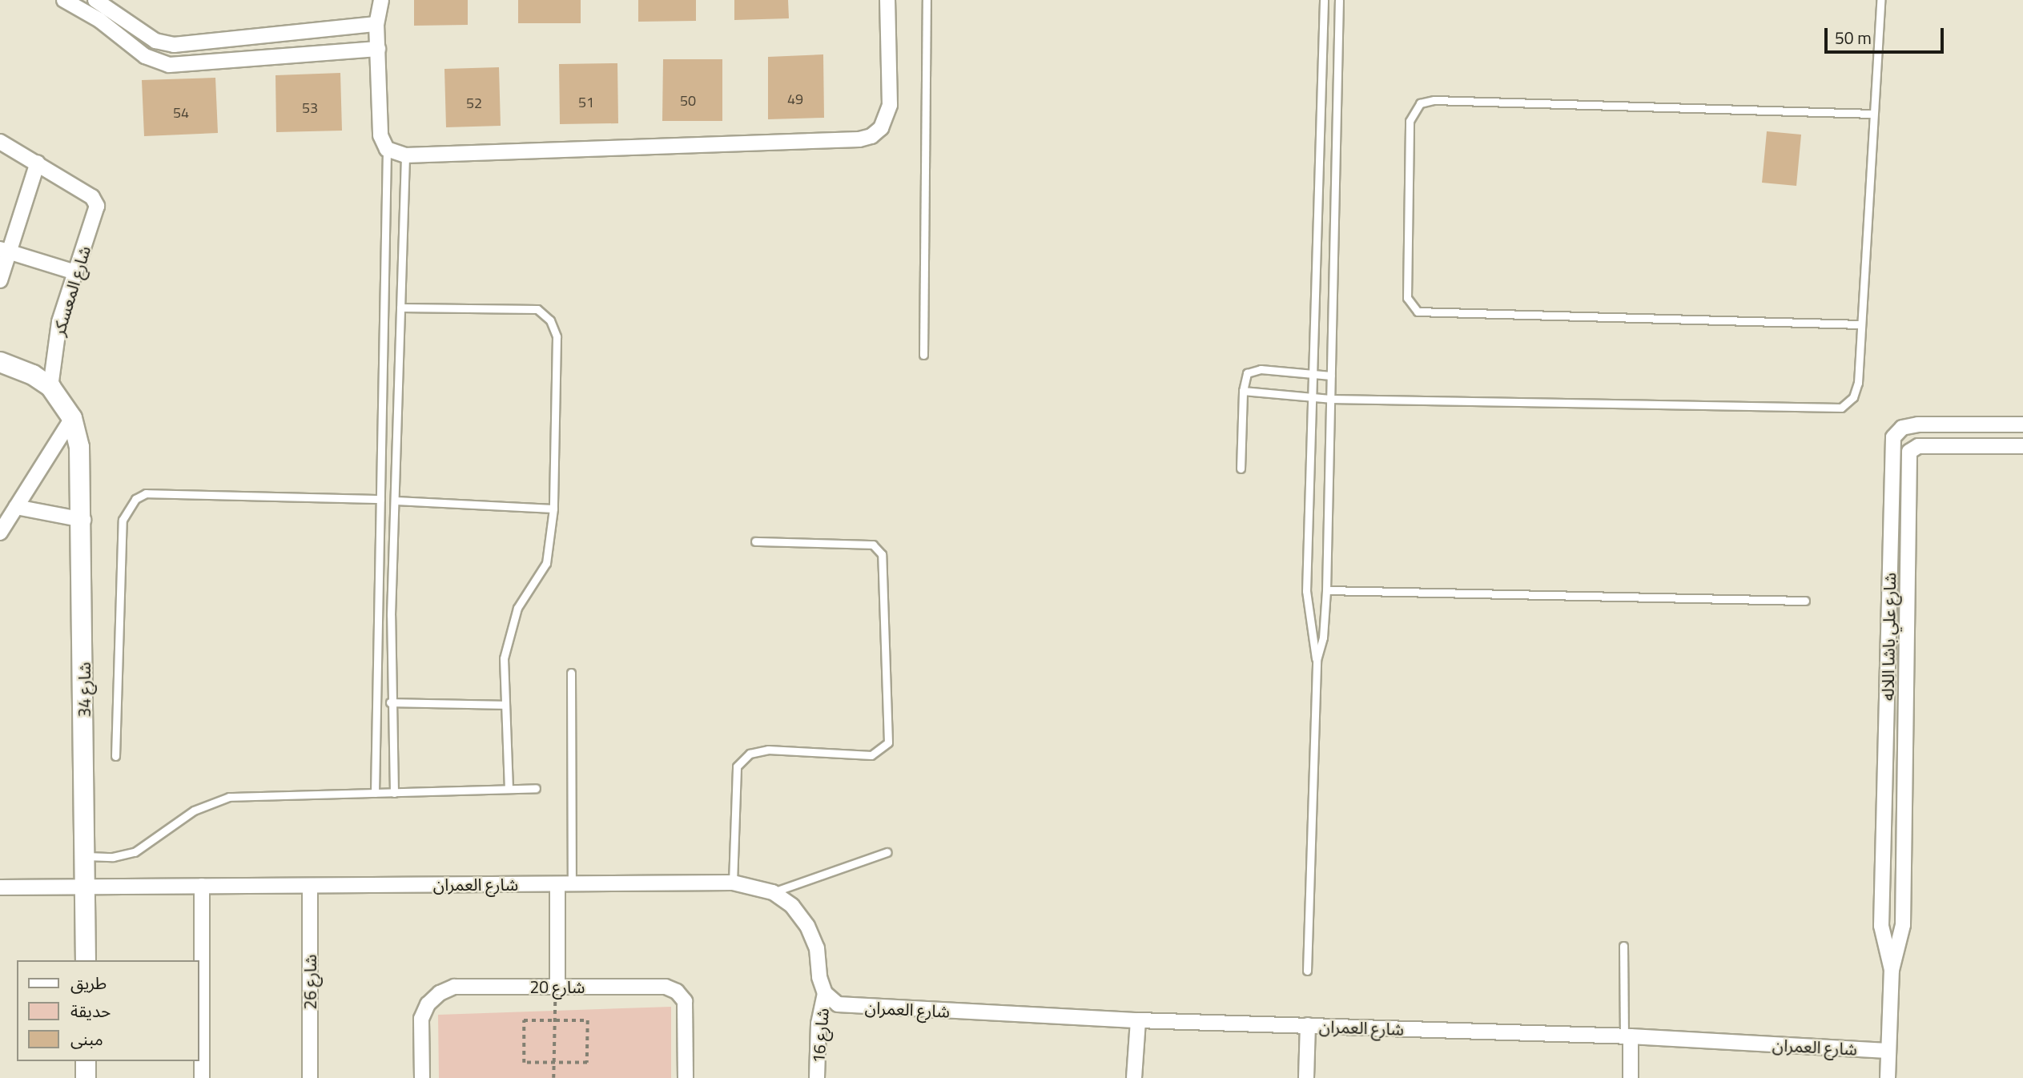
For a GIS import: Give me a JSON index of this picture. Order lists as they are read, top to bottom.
{
  "streets": {
    "street": [
      "شارع المعسكر",
      "شارع علي باشا اللاله",
      "شارع 34",
      "شارع العمران",
      "شارع 26",
      "شارع 20",
      "شارع 16"
    ]
  },
  "crossings": [
    ["شارع علي باشا اللاله", "شارع العمران"],
    ["شارع 34", "شارع العمران"],
    ["شارع العمران", "شارع 26"],
    ["شارع العمران", "شارع 16"]
  ],
  "house_numbers": [
    "49",
    "50",
    "51",
    "52",
    "53",
    "54"
  ],
  "legend": ["طريق", "حديقة", "مبنى"],
  "scale_bar": "50 m"
}
